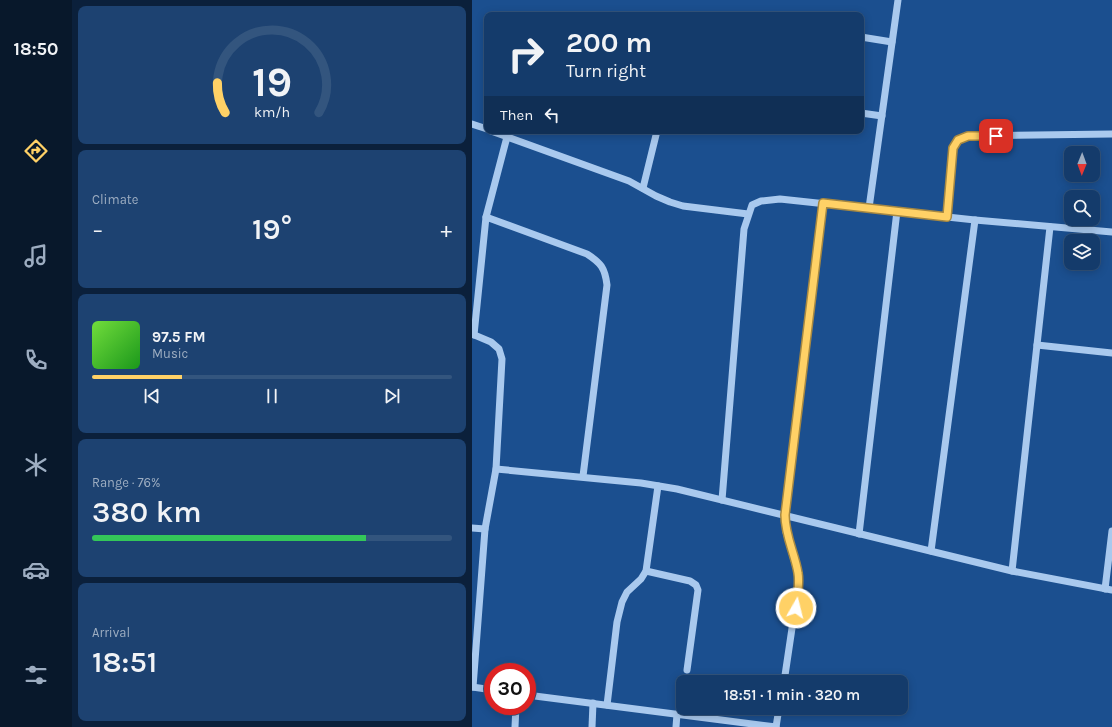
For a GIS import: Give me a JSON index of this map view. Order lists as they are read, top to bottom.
{
  "north": "bottom",
  "page": {
    "tabs": "18:50",
    "turn": ["200 m", "Turn right"],
    "then": "Then",
    "tile": [
      "Climate",
      ["Range · 76%", "380 km"],
      ["Arrival", "18:51"]
    ],
    "heat": ["−", "19°", "+"],
    "song": ["97.5 FM", "Music"],
    "limit": "30",
    "trip": "18:51 · 1 min · 320 m",
    "gauge": ["19", "km/h"]
  }
}
